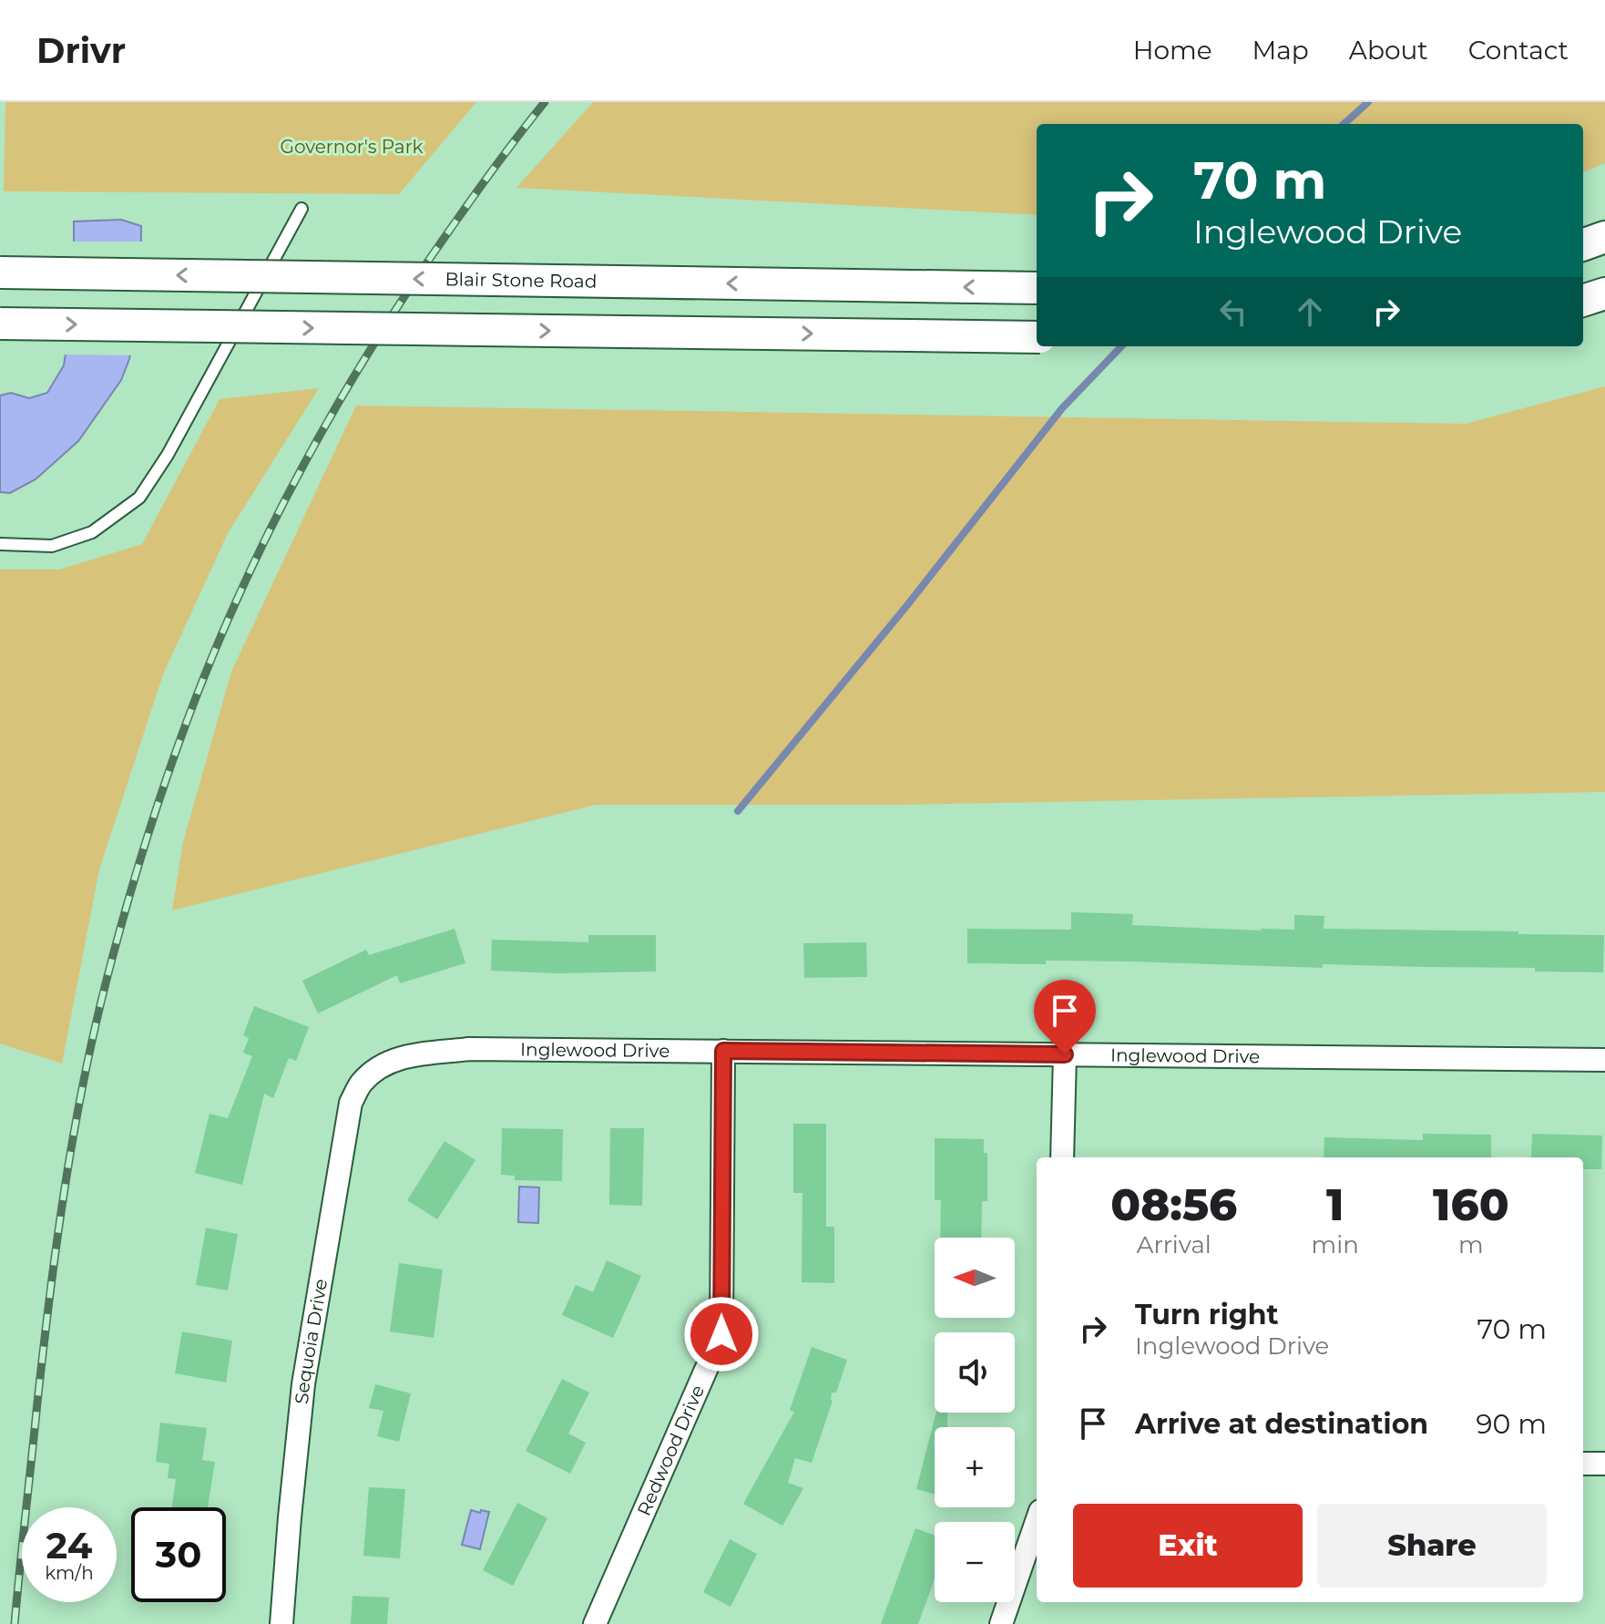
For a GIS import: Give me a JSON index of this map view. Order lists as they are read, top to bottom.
{
  "streets": {
    "main road": ["Blair Stone Road"],
    "street": ["Inglewood Drive", "Sequoia Drive", "Redwood Drive"]
  },
  "crossings": [
    ["Inglewood Drive", "Sequoia Drive"],
    ["Inglewood Drive", "Redwood Drive"]
  ],
  "parks": ["Governor's Park"],
  "north": "left",
  "page": {
    "header": "Drivr",
    "nav": [
      "Home",
      "Map",
      "About",
      "Contact"
    ],
    "turn": ["70 m", "Inglewood Drive"],
    "eta": [
      "08:56",
      "Arrival",
      "1",
      "min",
      "160",
      "m"
    ],
    "map_buttons": ["+", "−"],
    "list": [
      {
        "name": "Turn right",
        "note": "Inglewood Drive",
        "value": "70 m"
      },
      {
        "name": "Arrive at destination",
        "value": "90 m"
      }
    ],
    "buttons": ["Exit", "Share"],
    "speed": "24 km/h",
    "limit": "30"
  }
}
